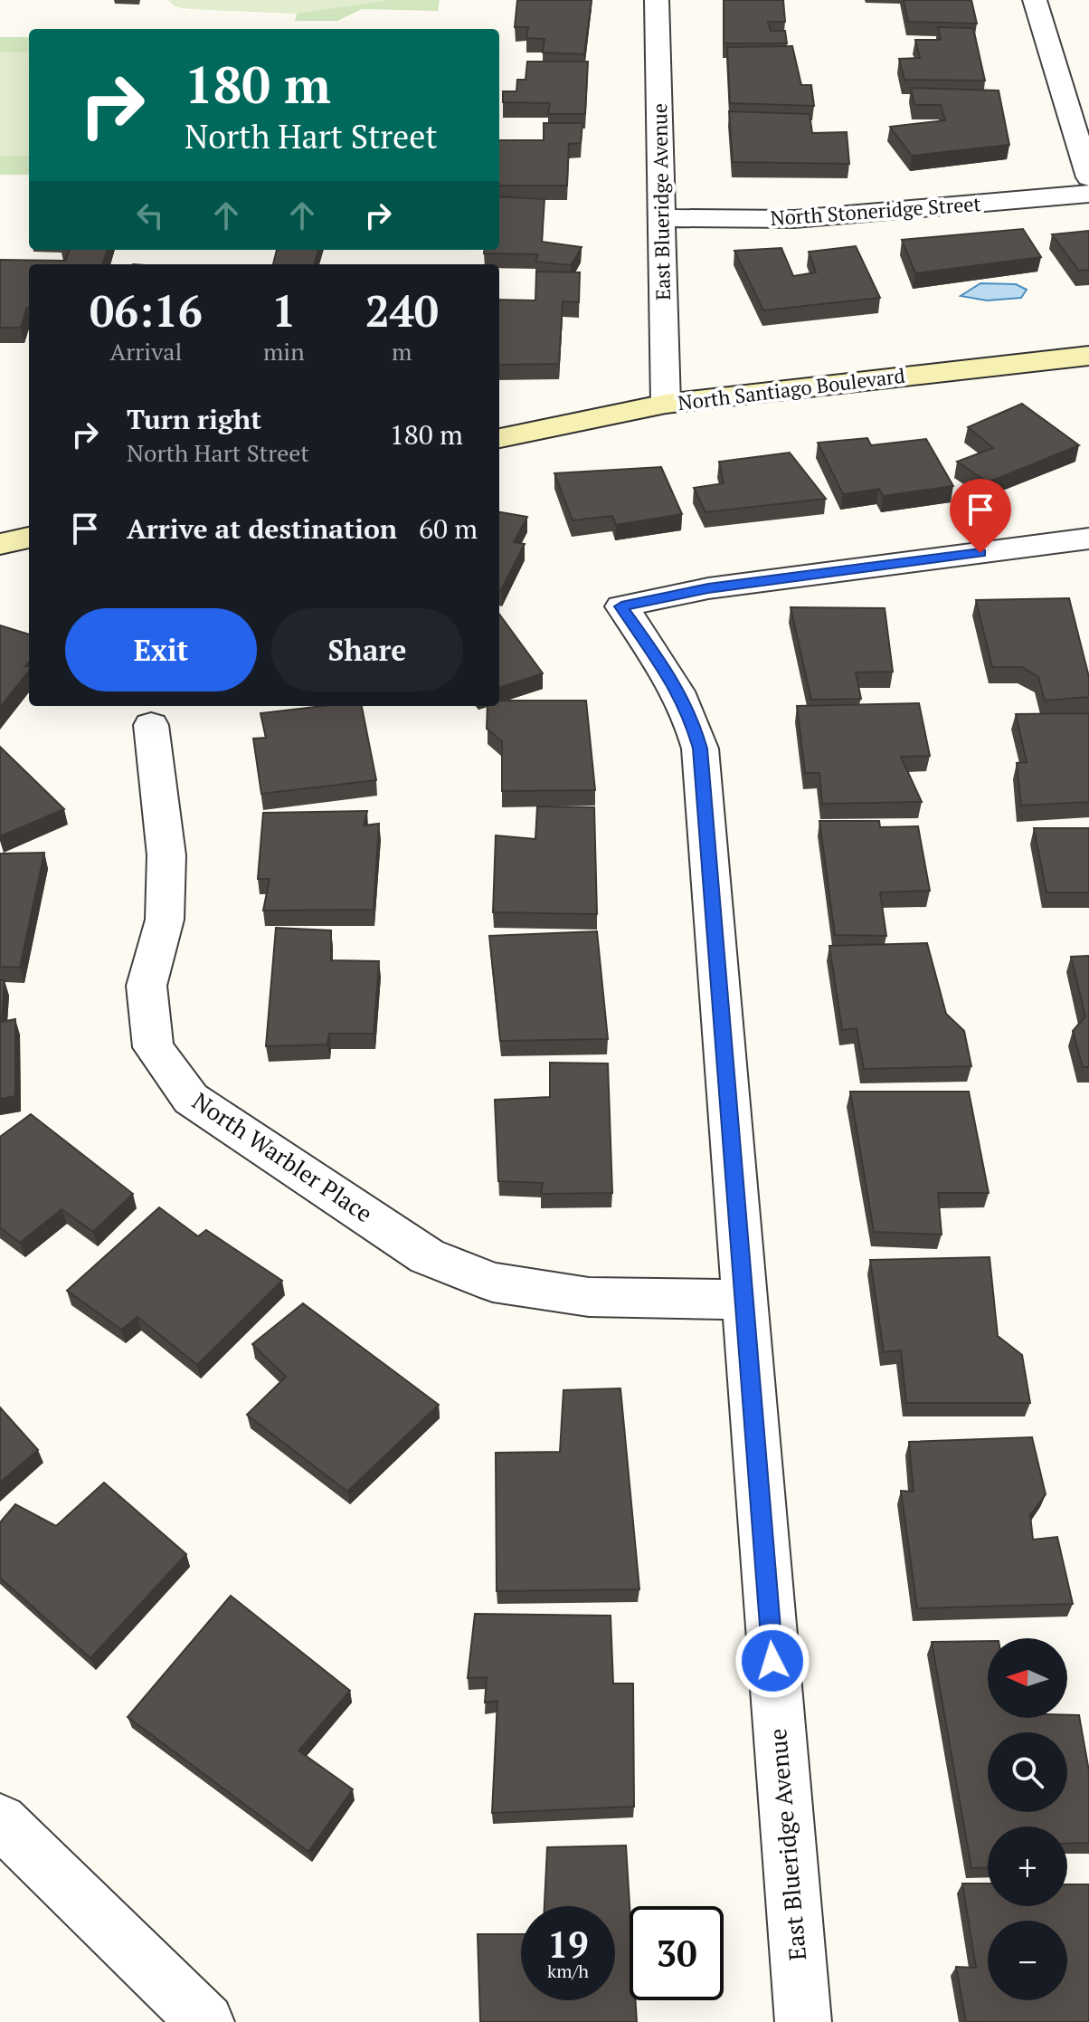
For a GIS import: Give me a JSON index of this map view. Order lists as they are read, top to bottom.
{
  "streets": {
    "main road": ["North Santiago Boulevard"],
    "street": ["East Blueridge Avenue", "North Stoneridge Street", "North Warbler Place"]
  },
  "crossings": [
    ["East Blueridge Avenue", "North Stoneridge Street"],
    ["East Blueridge Avenue", "North Santiago Boulevard"],
    ["East Blueridge Avenue", "North Warbler Place"]
  ],
  "north": "left",
  "page": {
    "turn": ["180 m", "North Hart Street"],
    "eta": [
      "06:16",
      "Arrival",
      "1",
      "min",
      "240",
      "m"
    ],
    "list": [
      {
        "name": "Turn right",
        "note": "North Hart Street",
        "value": "180 m"
      },
      {
        "name": "Arrive at destination",
        "value": "60 m"
      }
    ],
    "buttons": ["Exit", "Share"],
    "map_buttons": ["+", "−"],
    "speed": "19 km/h",
    "limit": "30"
  }
}
